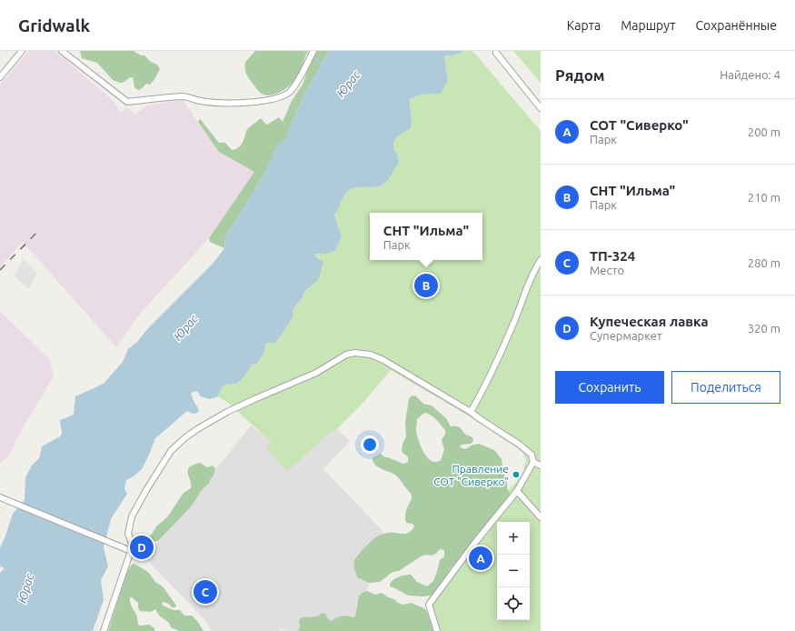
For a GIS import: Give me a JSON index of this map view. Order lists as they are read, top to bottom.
{
  "water": ["Юрас"],
  "places": ["Правление СОТ \"Сиверко\""],
  "page": {
    "header": "Gridwalk",
    "nav": ["Карта", "Маршрут", "Сохранённые"],
    "heading": ["Рядом", "Найдено: 4"],
    "list": [
      {
        "mark": "A",
        "name": "СОТ \"Сиверко\"",
        "note": "Парк",
        "value": "200 m"
      },
      {
        "mark": "B",
        "name": "СНТ \"Ильма\"",
        "note": "Парк",
        "value": "210 m"
      },
      {
        "mark": "C",
        "name": "ТП-324",
        "note": "Место",
        "value": "280 m"
      },
      {
        "mark": "D",
        "name": "Купеческая лавка",
        "note": "Супермаркет",
        "value": "320 m"
      }
    ],
    "popup": ["СНТ \"Ильма\"", "Парк"],
    "pins": [
      "B",
      "D",
      "A",
      "C"
    ],
    "buttons": ["Сохранить", "Поделиться"],
    "map_buttons": ["+", "−"]
  }
}
